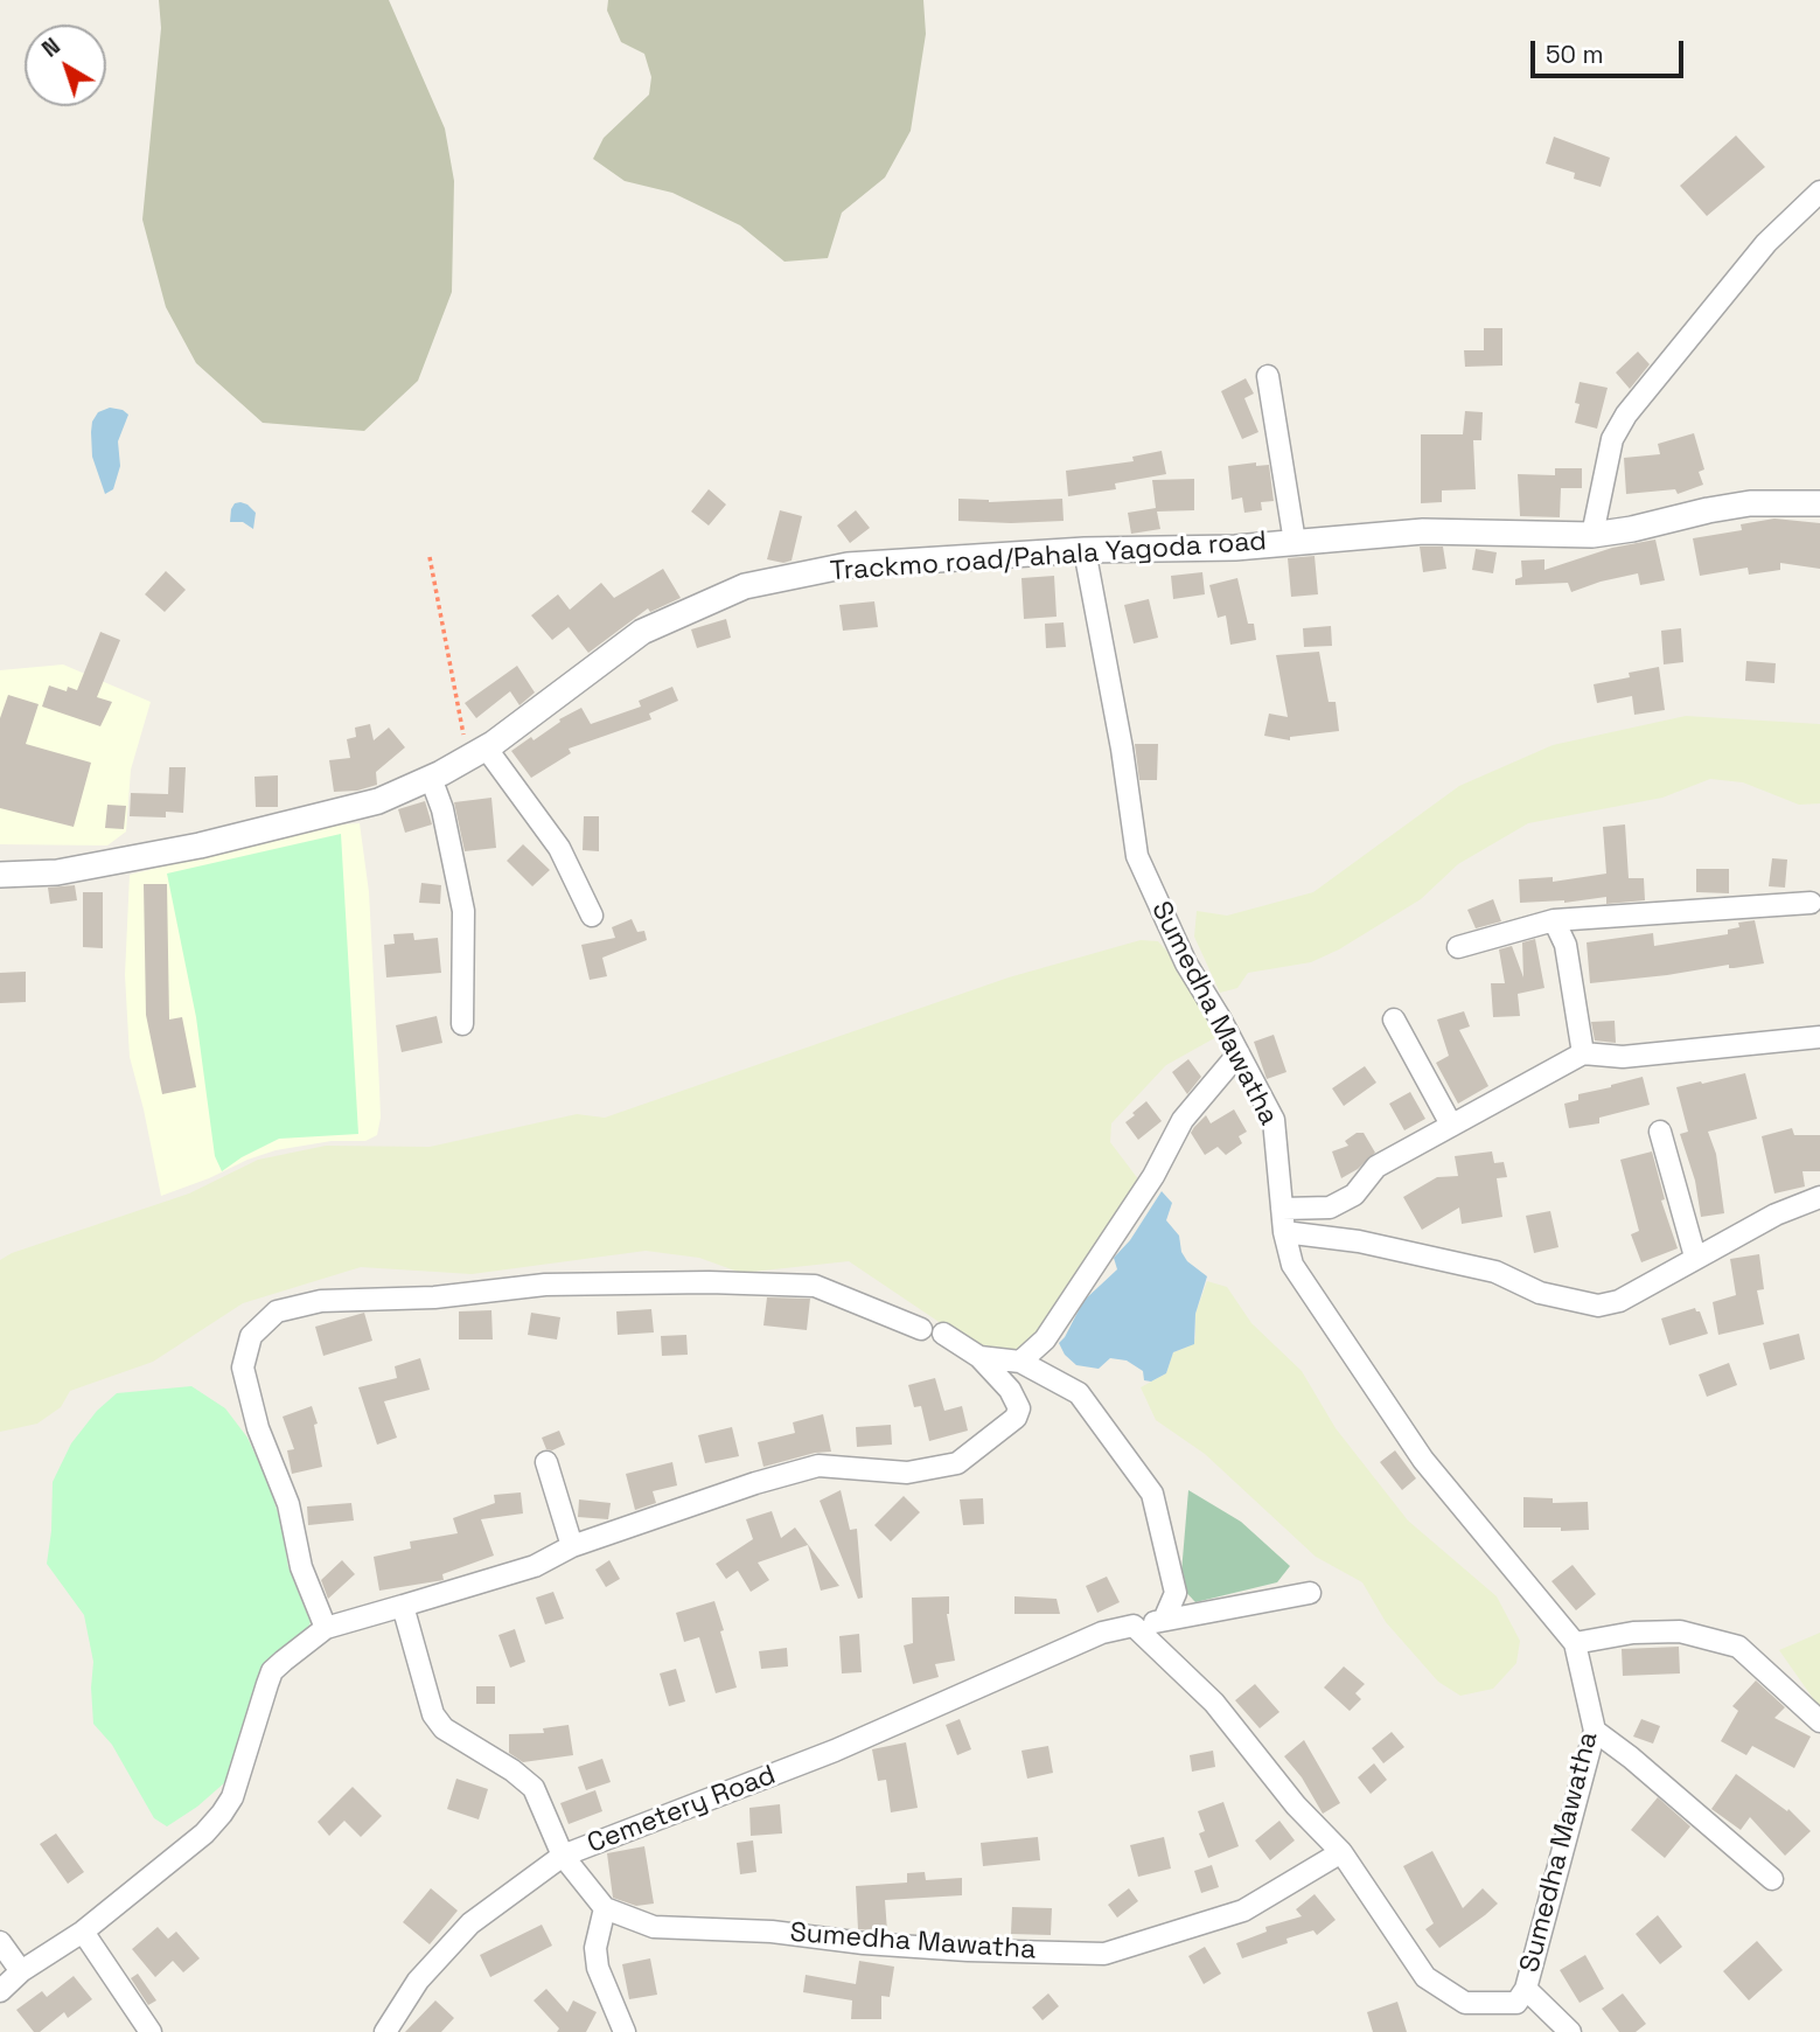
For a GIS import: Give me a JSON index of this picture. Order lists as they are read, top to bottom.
{
  "streets": {
    "street": ["Trackmo road/Pahala Yagoda road", "Sumedha Mawatha", "Cemetery Road"]
  },
  "crossings": [
    ["Trackmo road/Pahala Yagoda road", "Sumedha Mawatha"]
  ],
  "scale_bar": "50 m",
  "north": "top left"
}
